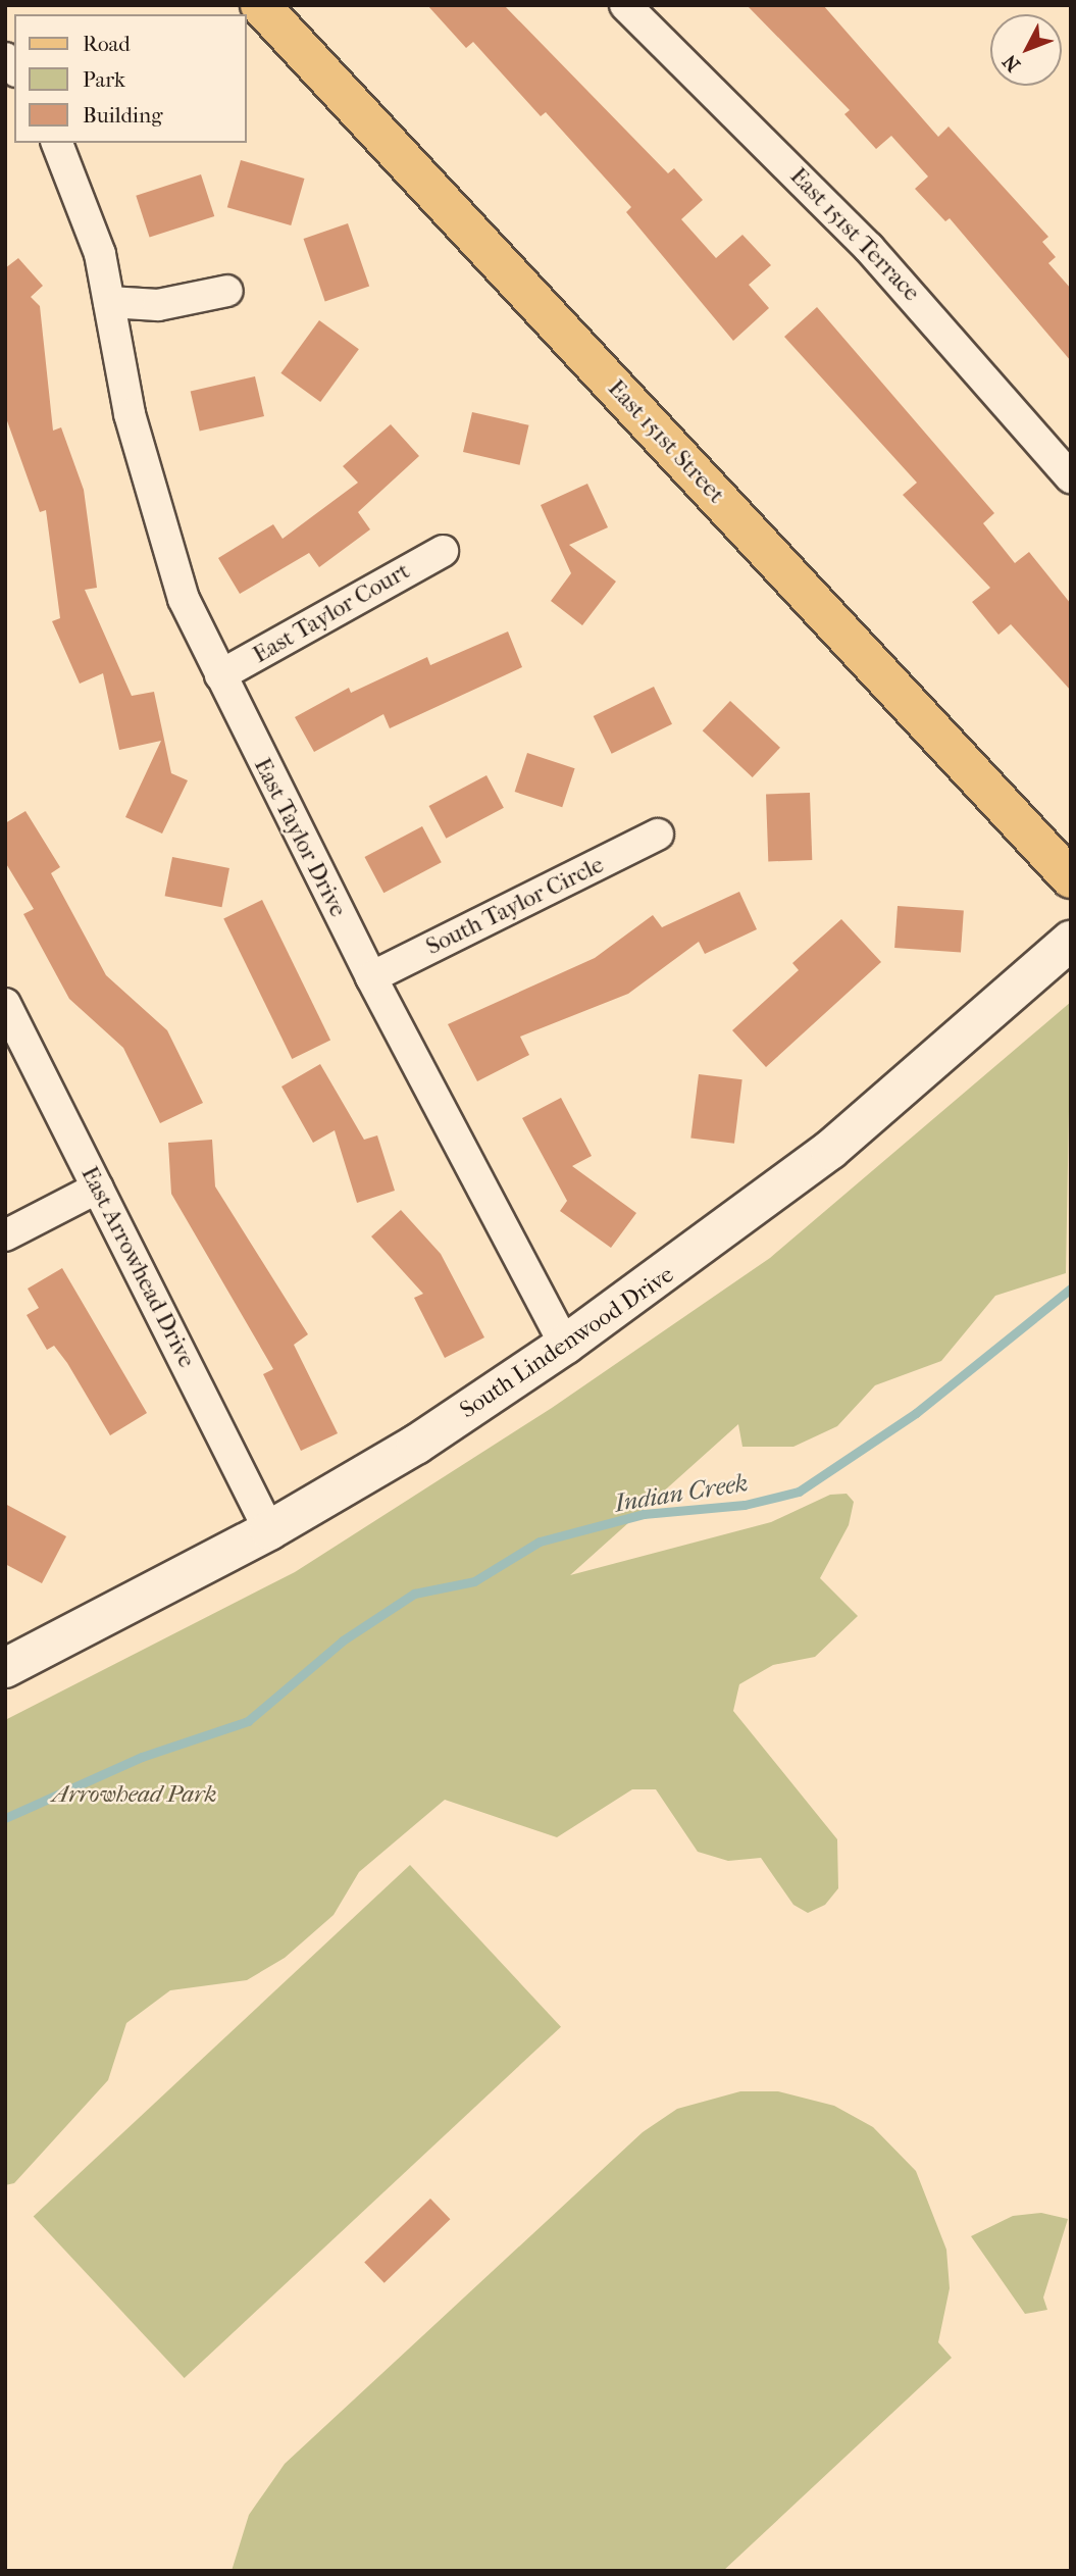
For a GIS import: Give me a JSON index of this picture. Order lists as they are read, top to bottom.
{
  "streets": {
    "main road": ["East 151st Street"],
    "street": [
      "East 151st Terrace",
      "East Taylor Court",
      "East Taylor Drive",
      "South Taylor Circle",
      "East Arrowhead Drive",
      "South Lindenwood Drive"
    ]
  },
  "crossings": [
    ["East Taylor Court", "East Taylor Drive"],
    ["East Taylor Drive", "South Taylor Circle"],
    ["East Taylor Drive", "South Lindenwood Drive"],
    ["East Arrowhead Drive", "South Lindenwood Drive"]
  ],
  "water": ["Indian Creek"],
  "parks": ["Arrowhead Park"],
  "legend": ["Road", "Park", "Building"],
  "north": "bottom left"
}
